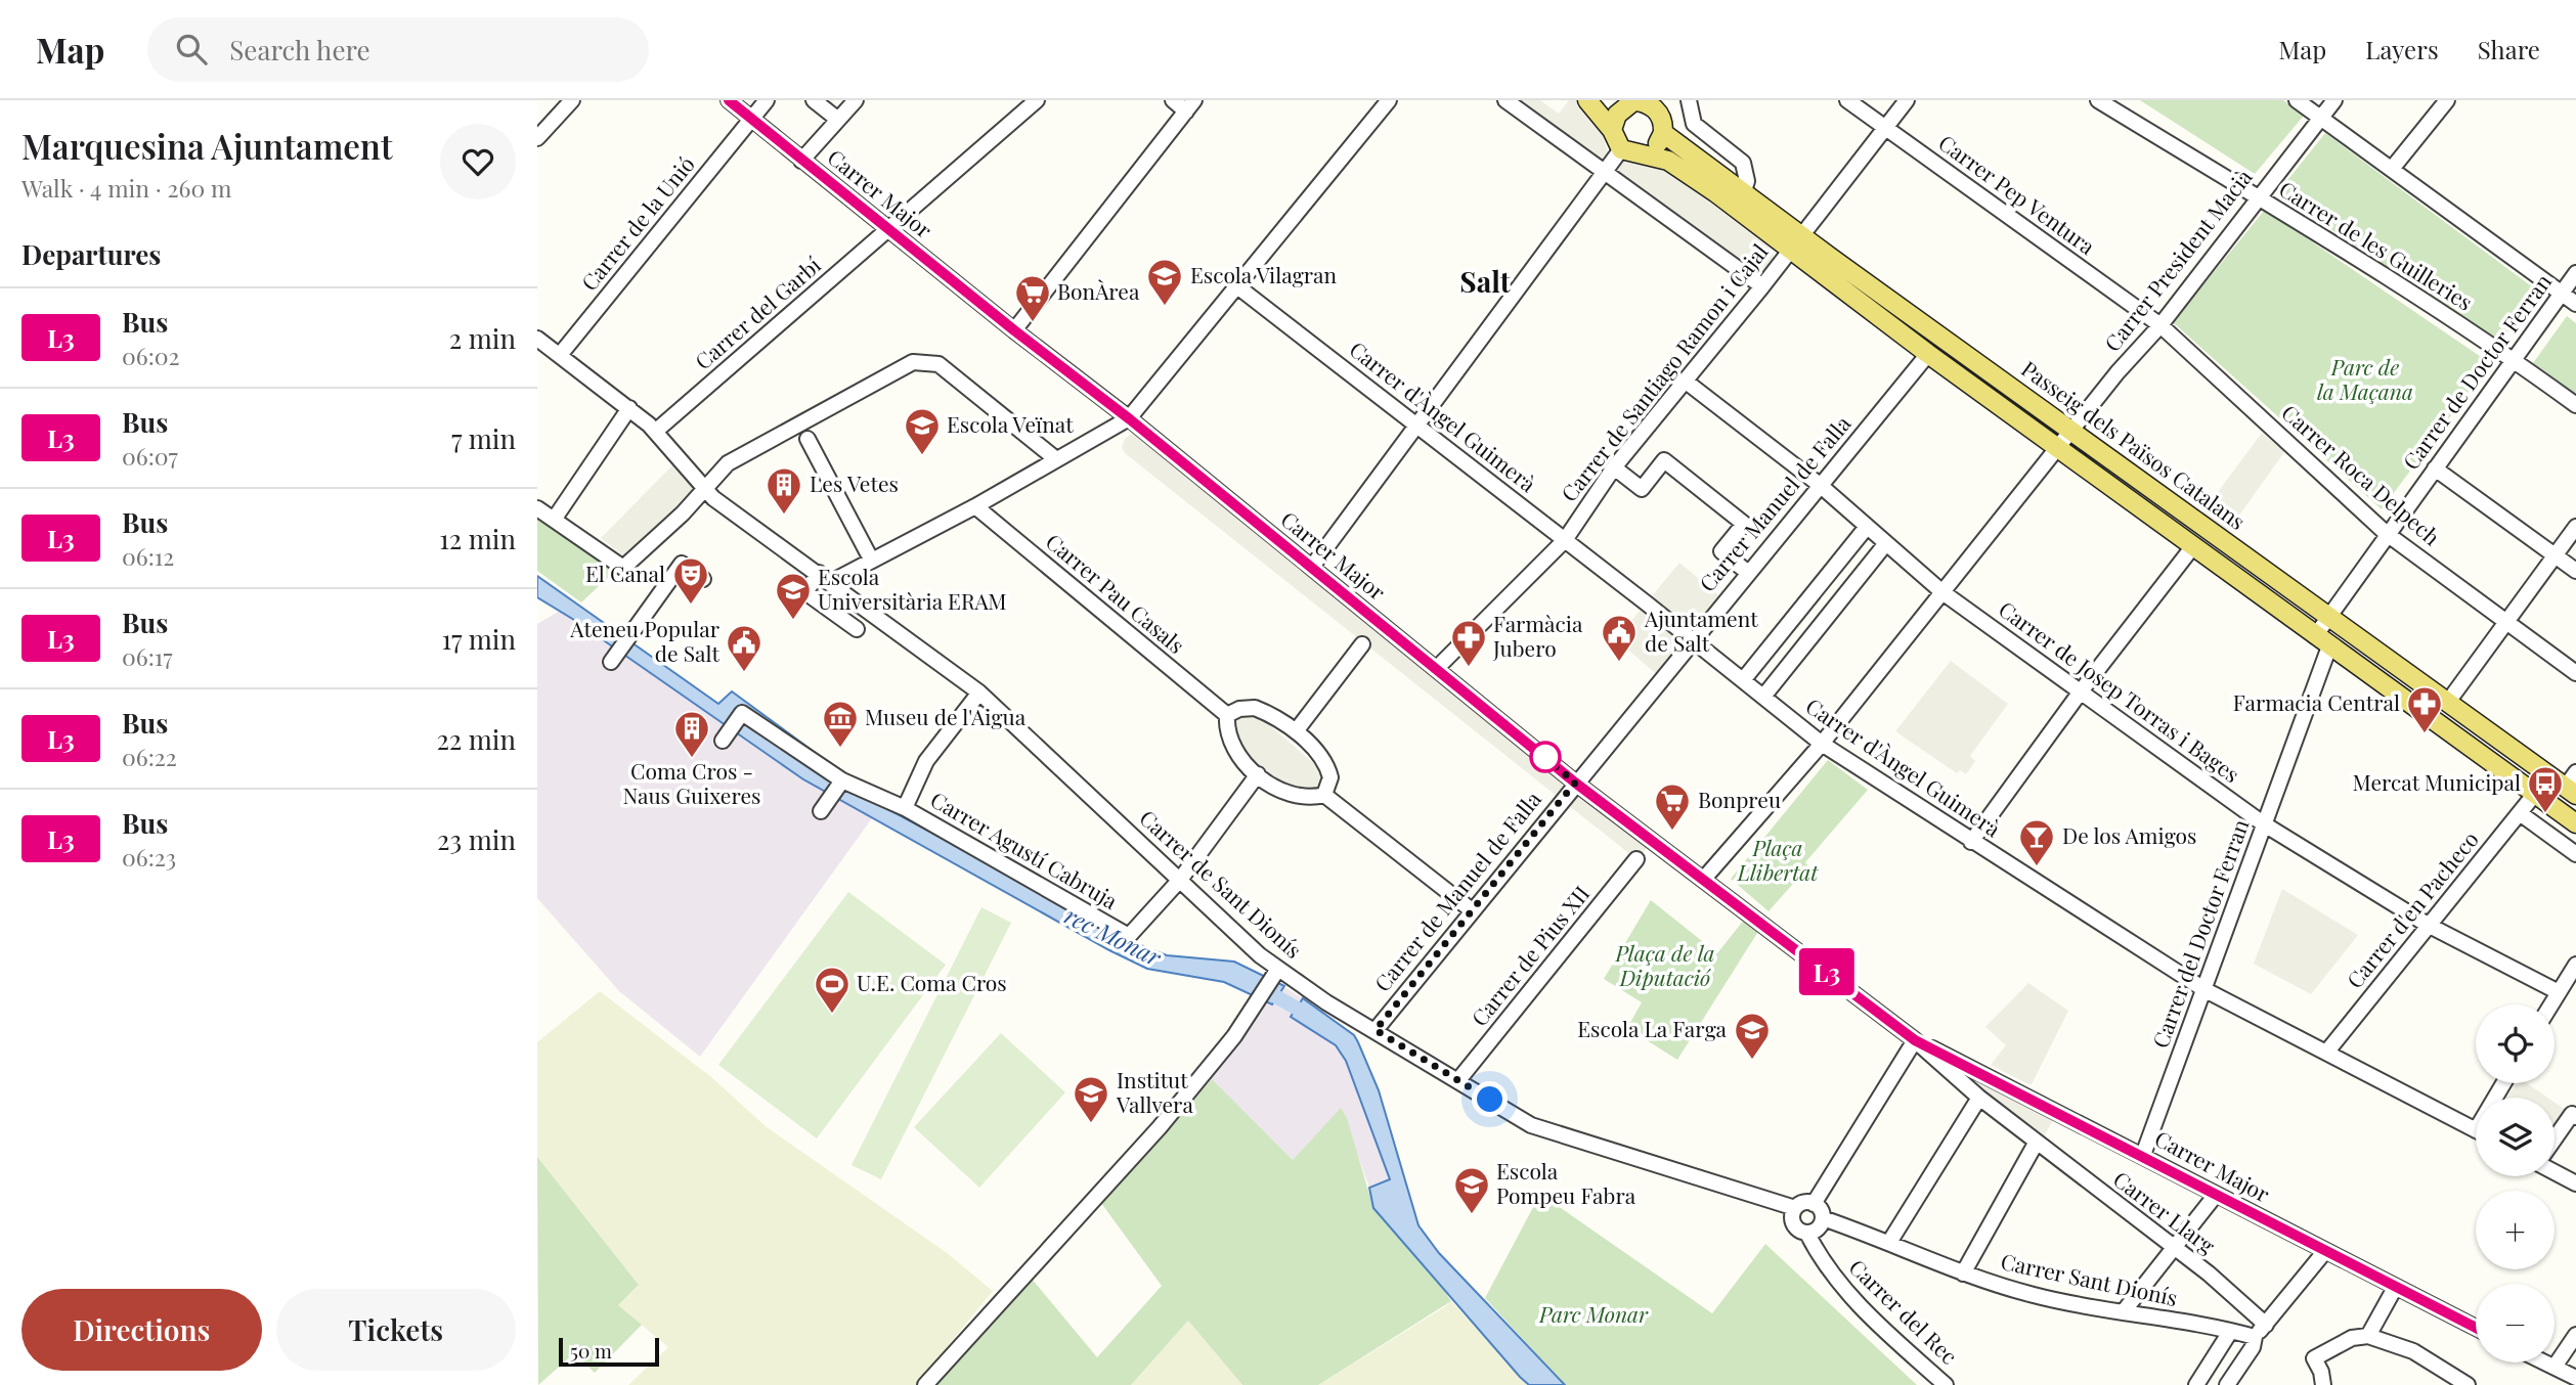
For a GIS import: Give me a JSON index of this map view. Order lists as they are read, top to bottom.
{
  "streets": {
    "main road": ["Passeig dels Països Catalans"],
    "street": [
      "Carrer Major",
      "Carrer Pep Ventura",
      "Carrer de la Unió",
      "Carrer de les Guilleries",
      "Carrer President Macià",
      "Carrer del Garbí",
      "Carrer de Doctor Ferran",
      "Carrer de Santiago Ramon i Cajal",
      "Carrer d'Àngel Guimerà",
      "Carrer Roca Delpech",
      "Carrer Manuel de Falla",
      "Carrer Pau Casals",
      "Carrer de Josep Torras i Bages",
      "Carrer Agustí Cabruja",
      "Carrer de Sant Dionís",
      "Carrer de Manuel de Falla",
      "Carrer d'en Pacheco",
      "Carrer del Doctor Ferran",
      "Carrer de Pius XII",
      "Carrer Llarg",
      "Carrer Sant Dionís",
      "Carrer del Rec"
    ]
  },
  "crossings": [
    ["Carrer Major", "Carrer de la Unió"],
    ["Carrer Major", "Carrer President Macià"],
    ["Carrer Major", "Carrer del Garbí"],
    ["Carrer Major", "Carrer de Santiago Ramon i Cajal"],
    ["Carrer Major", "Carrer Manuel de Falla"],
    ["Carrer Major", "Carrer de Manuel de Falla"],
    ["Carrer Major", "Carrer del Doctor Ferran"],
    ["Carrer Major", "Carrer Llarg"],
    ["Carrer Pep Ventura", "Carrer President Macià"],
    ["Carrer Pep Ventura", "Carrer de Santiago Ramon i Cajal"],
    ["Carrer Pep Ventura", "Carrer Roca Delpech"],
    ["Carrer de la Unió", "Carrer de Sant Dionís"],
    ["Carrer de les Guilleries", "Carrer President Macià"],
    ["Carrer de les Guilleries", "Carrer de Doctor Ferran"],
    ["Carrer President Macià", "Carrer d'Àngel Guimerà"],
    ["Carrer President Macià", "Passeig dels Països Catalans"],
    ["Carrer President Macià", "Carrer Roca Delpech"],
    ["Carrer President Macià", "Carrer de Josep Torras i Bages"],
    ["Carrer del Garbí", "Carrer de Sant Dionís"],
    ["Carrer de Doctor Ferran", "Passeig dels Països Catalans"],
    ["Carrer de Doctor Ferran", "Carrer Roca Delpech"],
    ["Carrer de Doctor Ferran", "Carrer del Doctor Ferran"],
    ["Carrer de Santiago Ramon i Cajal", "Carrer d'Àngel Guimerà"],
    ["Carrer de Santiago Ramon i Cajal", "Passeig dels Països Catalans"],
    ["Carrer de Santiago Ramon i Cajal", "Carrer de Josep Torras i Bages"],
    ["Carrer d'Àngel Guimerà", "Carrer Manuel de Falla"],
    ["Carrer d'Àngel Guimerà", "Carrer d'en Pacheco"],
    ["Carrer d'Àngel Guimerà", "Carrer del Doctor Ferran"],
    ["Carrer Manuel de Falla", "Carrer de Josep Torras i Bages"],
    ["Carrer Manuel de Falla", "Carrer de Manuel de Falla"],
    ["Carrer de Josep Torras i Bages", "Carrer d'en Pacheco"],
    ["Carrer de Josep Torras i Bages", "Carrer del Doctor Ferran"],
    ["Carrer Agustí Cabruja", "Carrer de Sant Dionís"],
    ["Carrer de Sant Dionís", "Carrer de Manuel de Falla"],
    ["Carrer de Sant Dionís", "Carrer de Pius XII"],
    ["Carrer de Sant Dionís", "Carrer Sant Dionís"],
    ["Carrer de Sant Dionís", "Carrer del Rec"],
    ["Carrer Sant Dionís", "Carrer del Rec"]
  ],
  "districts": ["Salt"],
  "water": ["rec Monar"],
  "parks": [
    "Parc de la Maçana",
    "Plaça Llibertat",
    "Plaça de la Diputació",
    "Parc Monar"
  ],
  "places": {
    "school or university": [
      "Escola Vilagran",
      "Escola Veïnat",
      "Escola Universitària ERAM",
      "Escola La Farga",
      "Institut Vallvera",
      "Escola Pompeu Fabra"
    ],
    "supermarket": ["BonÀrea", "Bonpreu"],
    "building": ["Les Vetes", "Coma Cros - Naus Guixeres"],
    "theatre": ["El Canal"],
    "public building": ["Ajuntament de Salt", "Ateneu Popular de Salt"],
    "pharmacy": ["Farmàcia Jubero", "Farmacia Central"],
    "museum": ["Museu de l'Aigua"],
    "bus stop": ["Mercat Municipal"],
    "bar": ["De los Amigos"],
    "sports": ["U.E. Coma Cros"]
  },
  "lines": ["bus line L3"],
  "scale_bar": "50 m",
  "page": {
    "header": "Map",
    "search": "Search here",
    "nav": ["Map", "Layers", "Share"],
    "heading": [
      ["Marquesina Ajuntament", "Walk · 4 min · 260 m"],
      "Departures"
    ],
    "on_map": "L3",
    "list": [
      {
        "mark": "L3",
        "name": "Bus",
        "note": "06:02",
        "value": "2 min"
      },
      {
        "mark": "L3",
        "name": "Bus",
        "note": "06:07",
        "value": "7 min"
      },
      {
        "mark": "L3",
        "name": "Bus",
        "note": "06:12",
        "value": "12 min"
      },
      {
        "mark": "L3",
        "name": "Bus",
        "note": "06:17",
        "value": "17 min"
      },
      {
        "mark": "L3",
        "name": "Bus",
        "note": "06:22",
        "value": "22 min"
      },
      {
        "mark": "L3",
        "name": "Bus",
        "note": "06:23",
        "value": "23 min"
      }
    ],
    "map_buttons": ["+", "−"],
    "buttons": ["Directions", "Tickets"],
    "scale": "50 m"
  }
}
